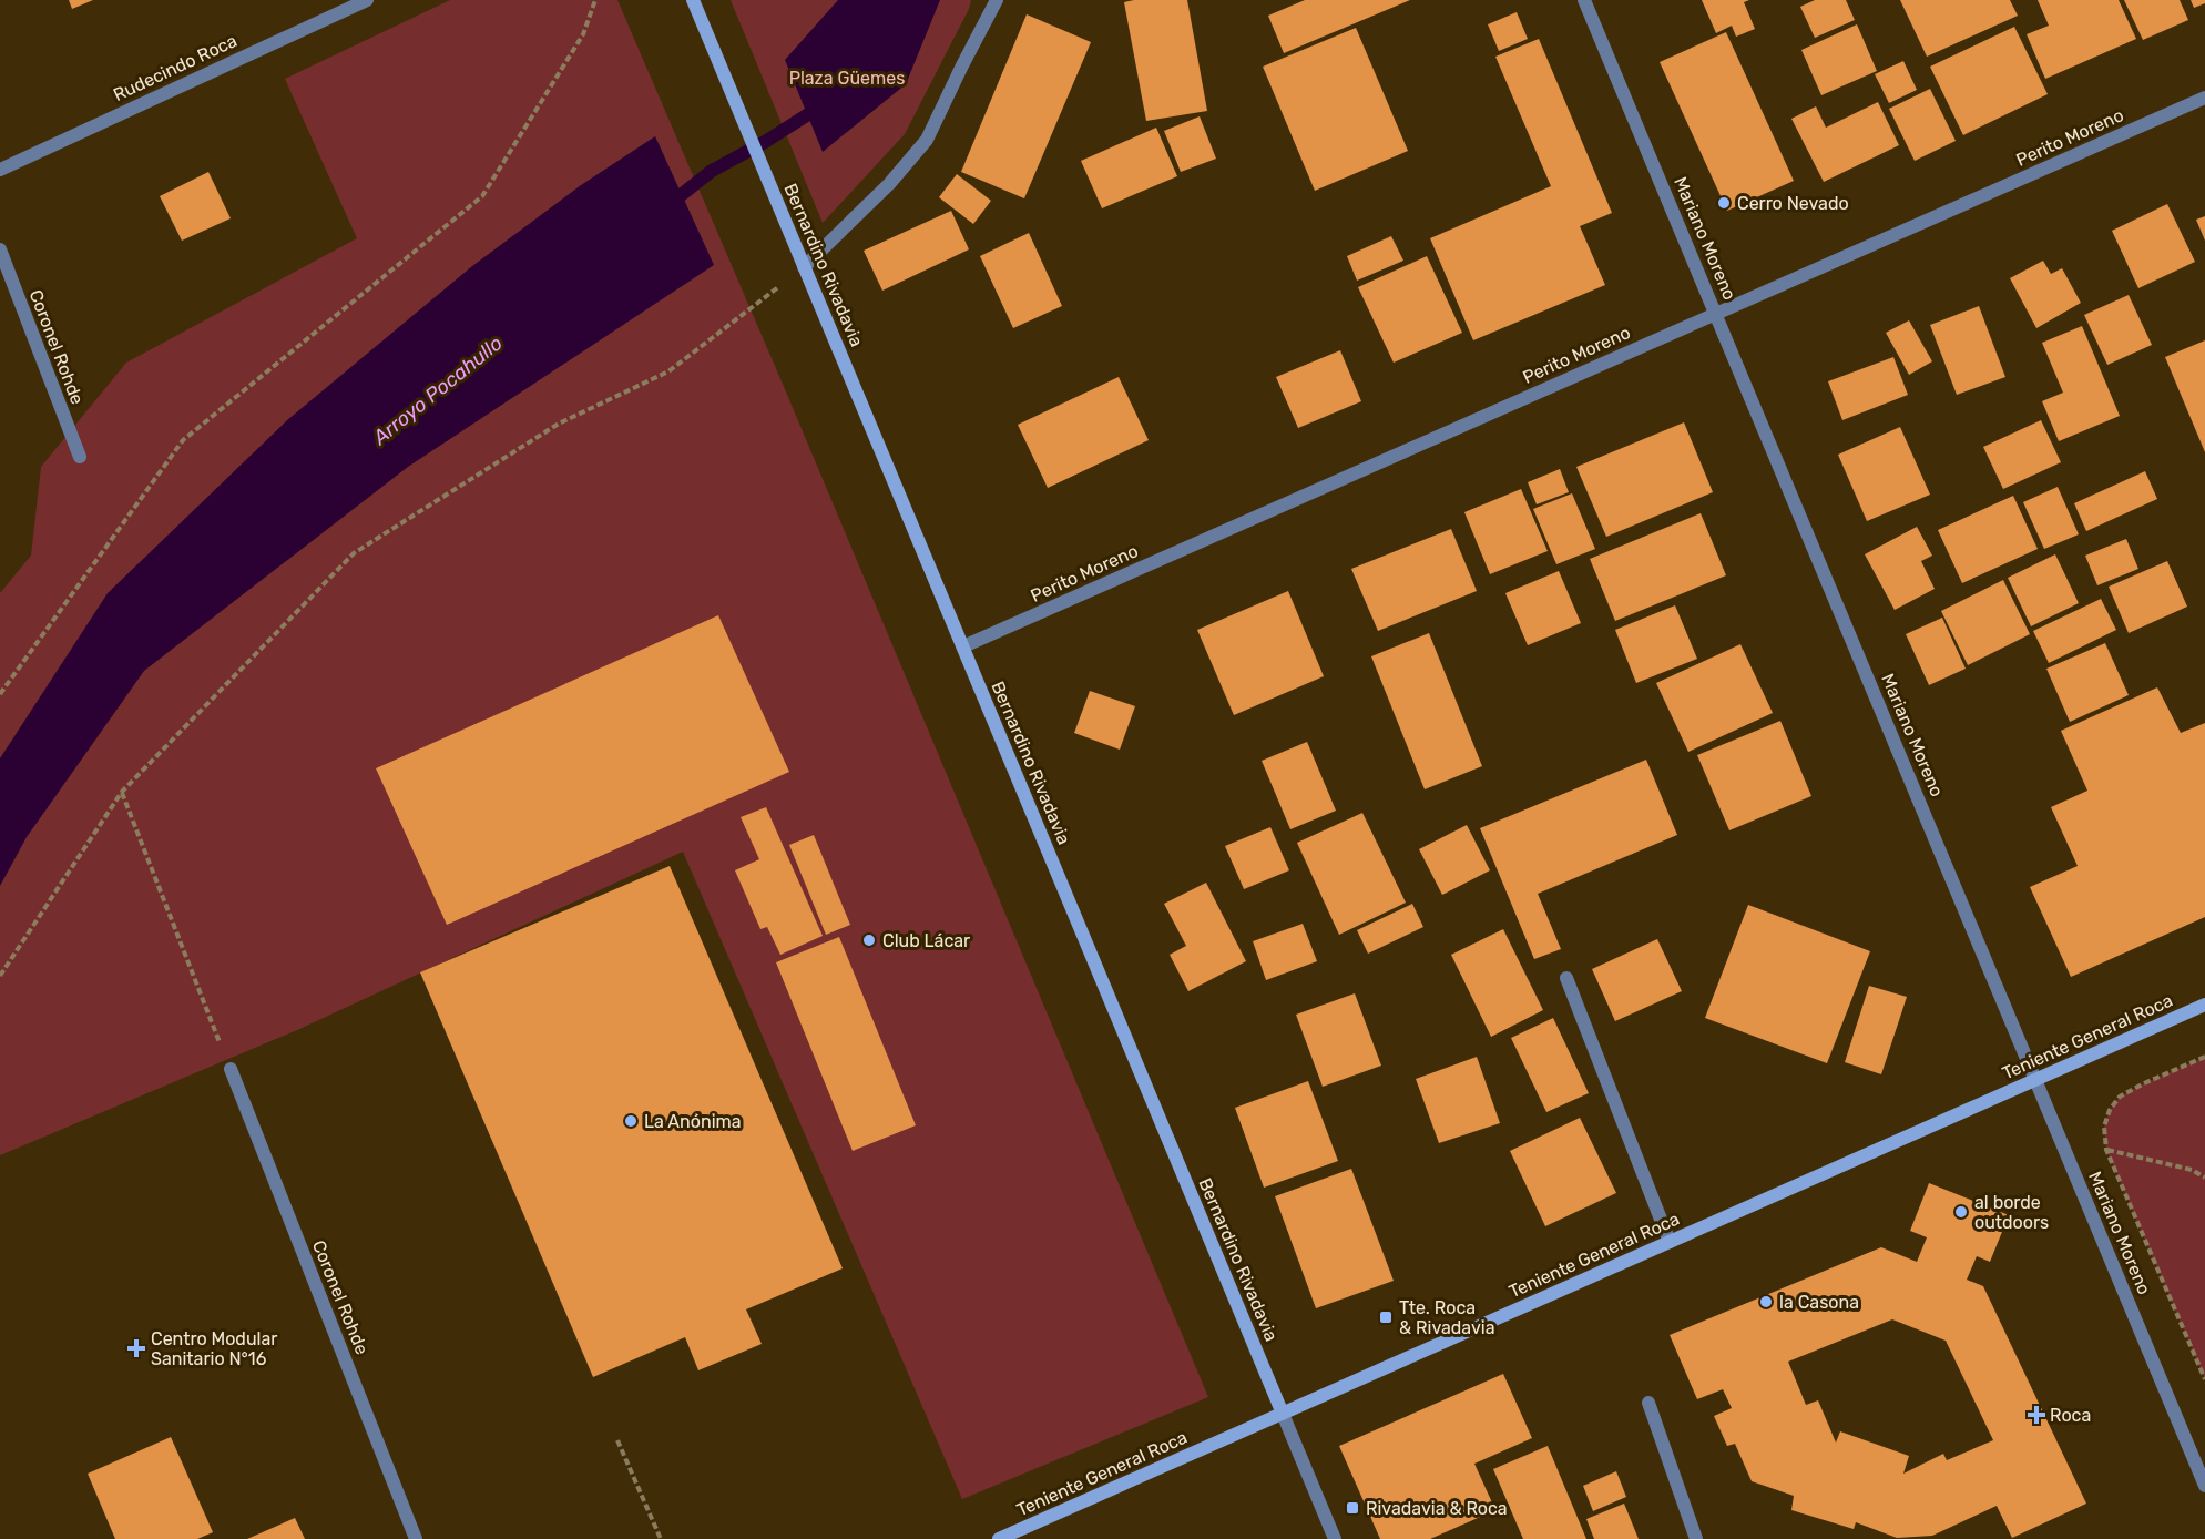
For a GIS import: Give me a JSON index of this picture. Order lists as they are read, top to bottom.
{
  "streets": {
    "street": [
      "Rudecindo Roca",
      "Perito Moreno",
      "Mariano Moreno",
      "Bernardino Rivadavia",
      "Coronel Rohde",
      "Teniente General Roca"
    ]
  },
  "crossings": [
    ["Perito Moreno", "Mariano Moreno"],
    ["Perito Moreno", "Bernardino Rivadavia"],
    ["Mariano Moreno", "Teniente General Roca"],
    ["Bernardino Rivadavia", "Teniente General Roca"]
  ],
  "water": ["Arroyo Pocahullo"],
  "parks": ["Plaza Güemes"],
  "places": {
    "other": [
      "Cerro Nevado",
      "Club Lácar",
      "La Anónima",
      "al borde outdoors",
      "la Casona"
    ],
    "transit": ["Tte. Roca & Rivadavia", "Rivadavia & Roca"],
    "health": ["Centro Modular Sanitario N°16", "Roca"]
  }
}
